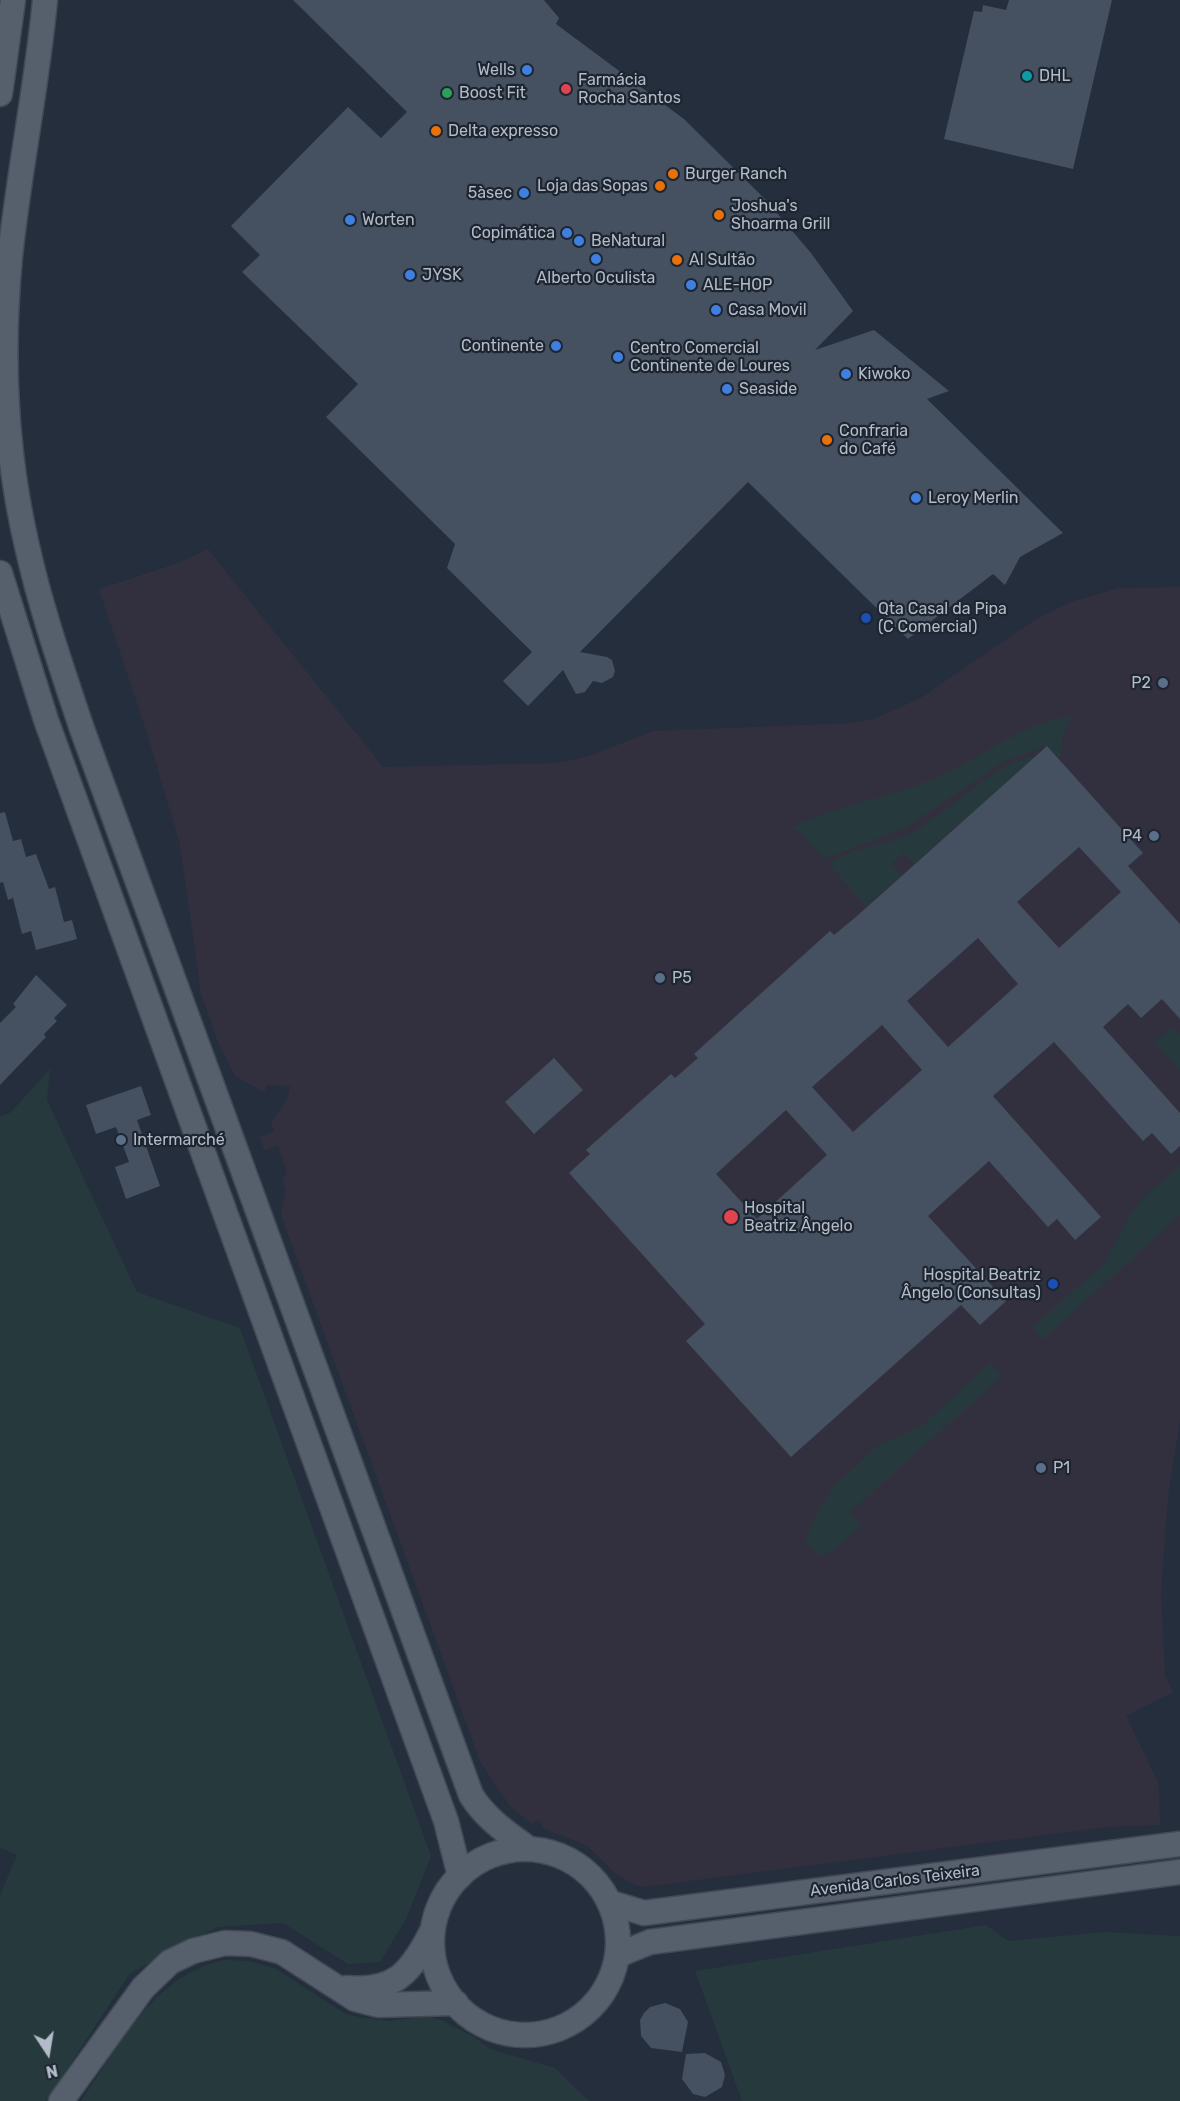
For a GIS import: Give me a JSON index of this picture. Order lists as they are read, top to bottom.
{
  "streets": {
    "main road": ["Avenida Carlos Teixeira"]
  },
  "places": [
    "Wells",
    "DHL",
    "Farmácia Rocha Santos",
    "Boost Fit",
    "Delta expresso",
    "Burger Ranch",
    "Loja das Sopas",
    "5àsec",
    "Joshua's Shoarma Grill",
    "Worten",
    "Copimática",
    "BeNatural",
    "Alberto Oculista",
    "Al Sultão",
    "JYSK",
    "ALE-HOP",
    "Casa Movil",
    "Continente",
    "Centro Comercial Continente de Loures",
    "Kiwoko",
    "Seaside",
    "Confraria do Café",
    "Leroy Merlin",
    "Qta Casal da Pipa (C Comercial)",
    "P2",
    "P4",
    "P5",
    "Intermarché",
    "Hospital Beatriz Ângelo",
    "Hospital Beatriz Ângelo (Consultas)",
    "P1"
  ],
  "north": "bottom"
}
